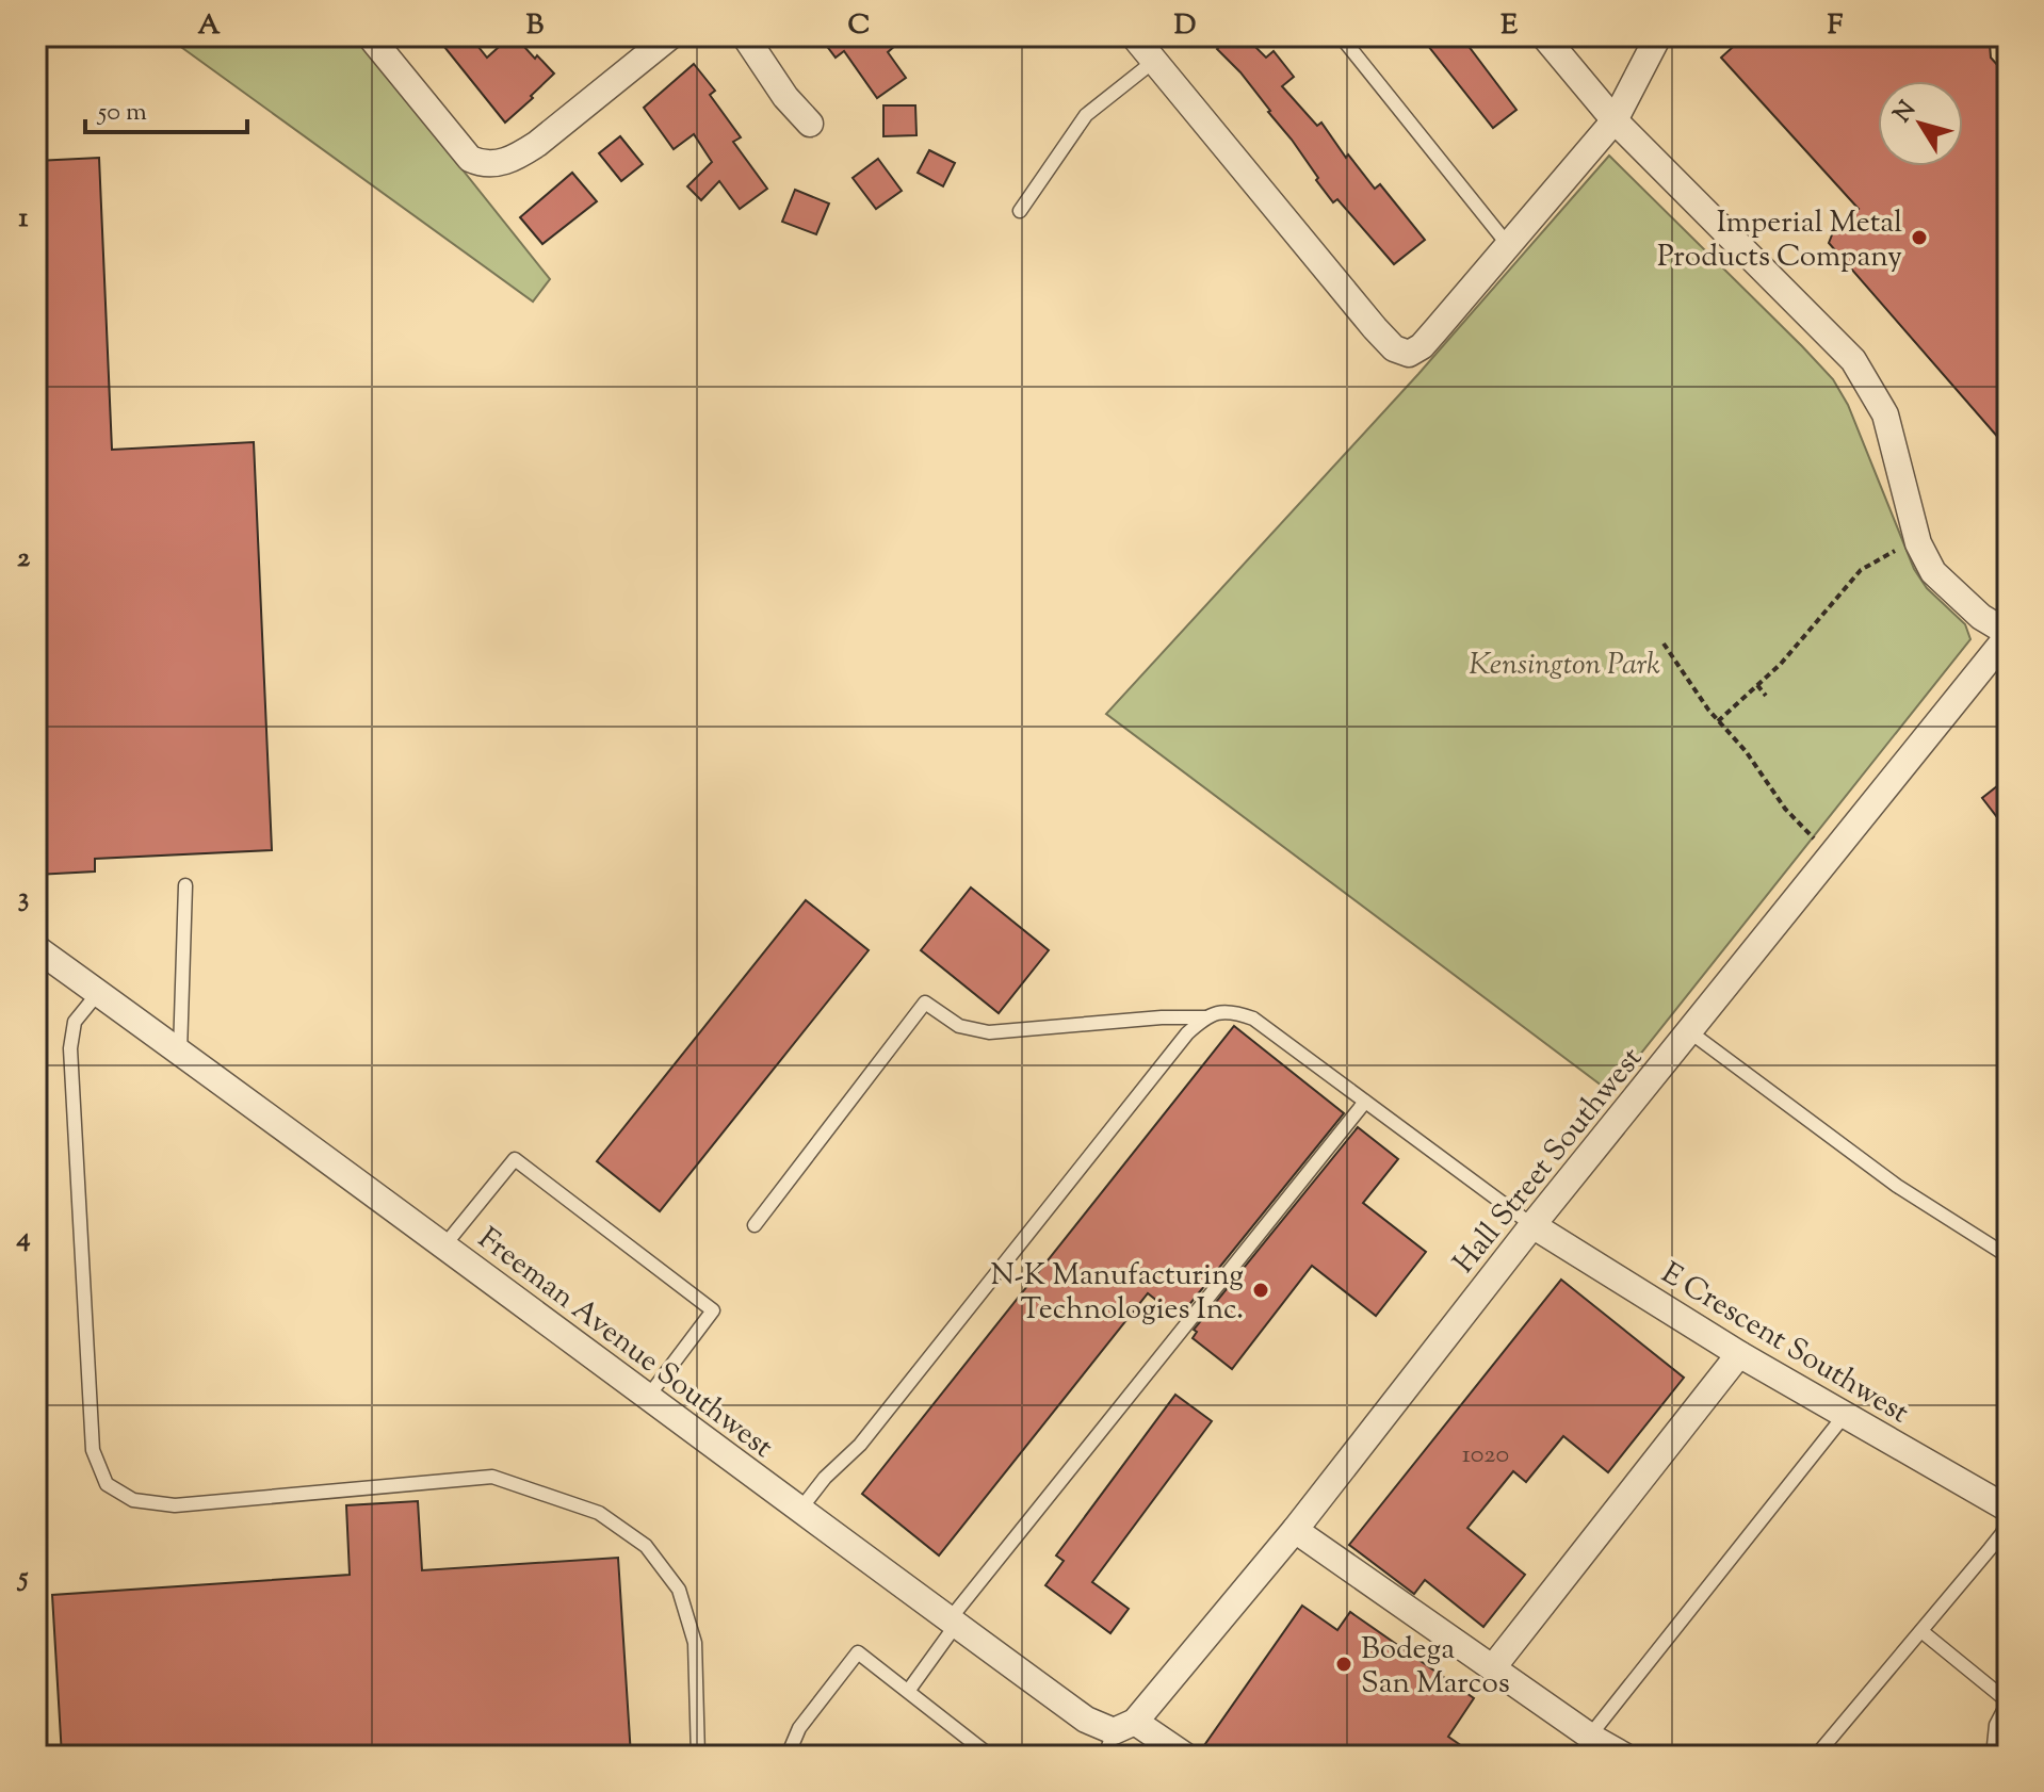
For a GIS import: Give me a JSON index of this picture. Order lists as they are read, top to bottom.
{
  "streets": {
    "street": ["Hall Street Southwest", "Freeman Avenue Southwest", "E Crescent Southwest"]
  },
  "crossings": [
    ["Hall Street Southwest", "Freeman Avenue Southwest"],
    ["Hall Street Southwest", "E Crescent Southwest"]
  ],
  "parks": ["Kensington Park"],
  "places": ["Imperial Metal Products Company", "N-K Manufacturing Technologies Inc.", "Bodega San Marcos"],
  "house_numbers": ["1020"],
  "scale_bar": "50 m",
  "north": "top left",
  "grid": {
    "columns": [
      "A",
      "B",
      "C",
      "D",
      "E",
      "F"
    ],
    "rows": [
      "1",
      "2",
      "3",
      "4",
      "5"
    ]
  }
}
